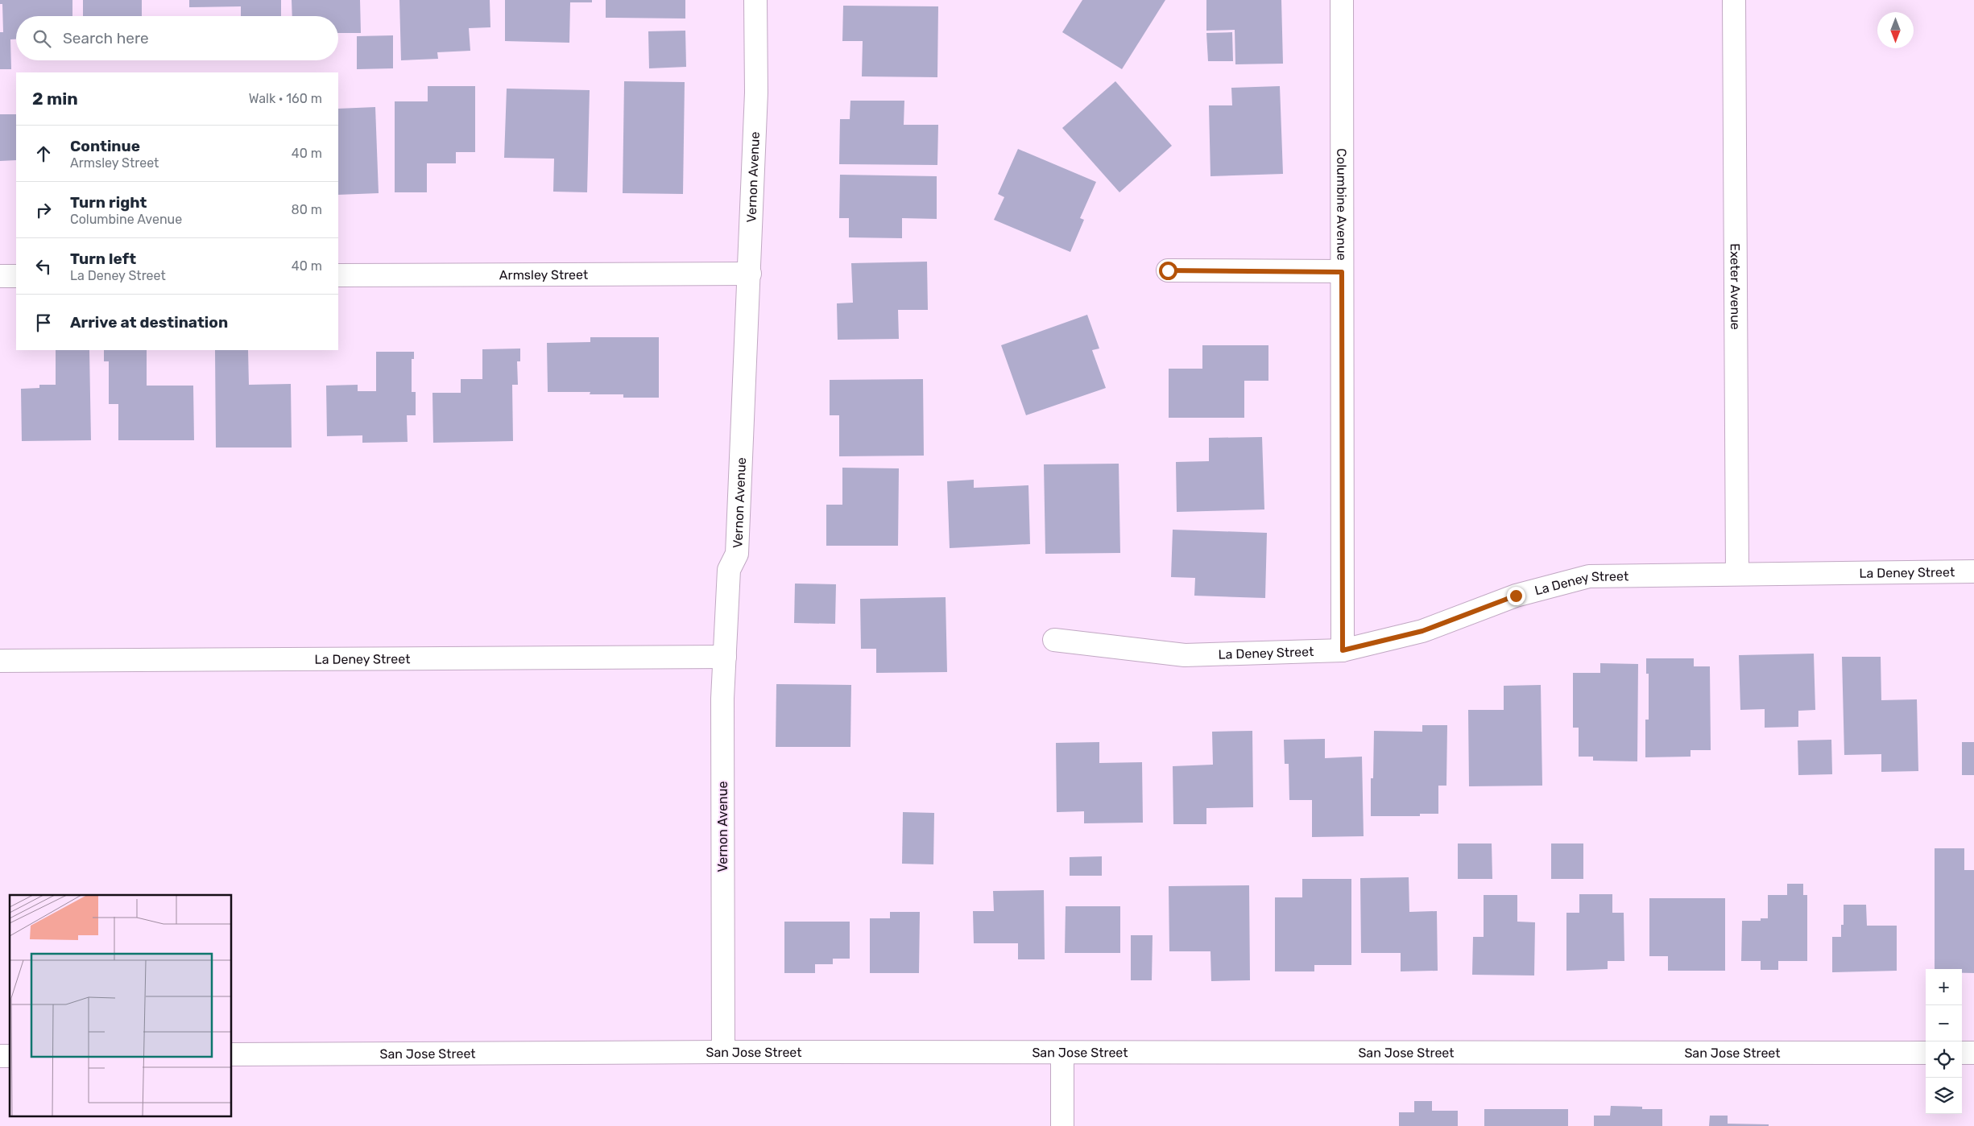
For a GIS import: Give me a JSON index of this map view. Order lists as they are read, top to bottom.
{
  "streets": {
    "street": [
      "Vernon Avenue",
      "Columbine Avenue",
      "Armsley Street",
      "Exeter Avenue",
      "La Deney Street",
      "San Jose Street"
    ]
  },
  "crossings": [
    ["Vernon Avenue", "Armsley Street"],
    ["Vernon Avenue", "La Deney Street"],
    ["Vernon Avenue", "San Jose Street"],
    ["Columbine Avenue", "La Deney Street"],
    ["Exeter Avenue", "La Deney Street"]
  ],
  "north": "bottom",
  "page": {
    "search": "Search here",
    "heading": ["2 min", "Walk · 160 m"],
    "list": [
      ["Continue", "Armsley Street", "40 m"],
      ["Turn right", "Columbine Avenue", "80 m"],
      ["Turn left", "La Deney Street", "40 m"],
      "Arrive at destination"
    ],
    "map_buttons": ["+", "−"]
  }
}
